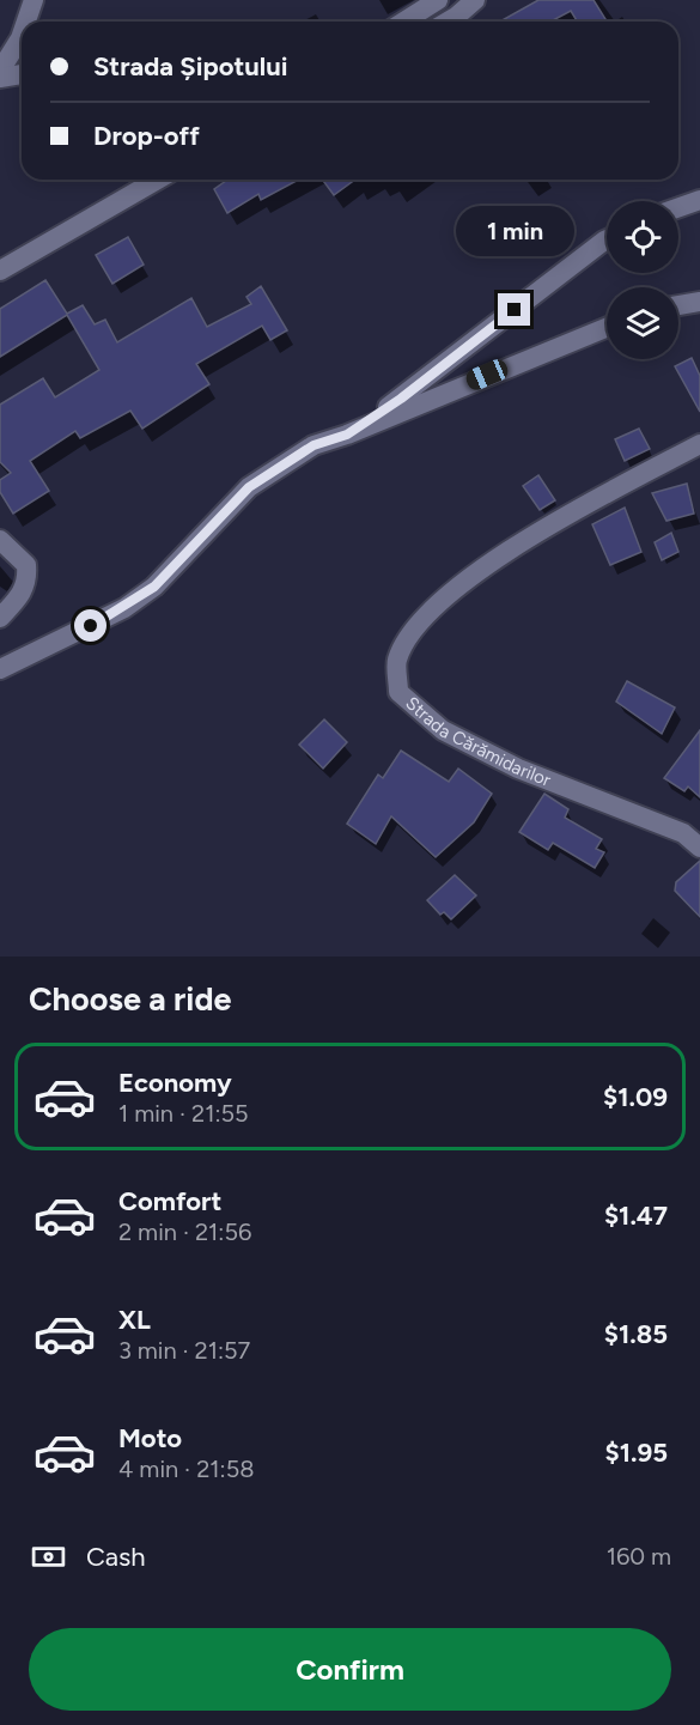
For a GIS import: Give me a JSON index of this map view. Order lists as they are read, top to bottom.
{
  "streets": {
    "street": ["Strada Cărămidarilor"]
  },
  "page": {
    "banner": ["Strada Șipotului", "Drop-off"],
    "bubble": "1 min",
    "heading": "Choose a ride",
    "list": [
      {
        "name": "Economy",
        "note": "1 min · 21:55",
        "value": "$1.09"
      },
      {
        "name": "Comfort",
        "note": "2 min · 21:56",
        "value": "$1.47"
      },
      {
        "name": "XL",
        "note": "3 min · 21:57",
        "value": "$1.85"
      },
      {
        "name": "Moto",
        "note": "4 min · 21:58",
        "value": "$1.95"
      }
    ],
    "pay": ["Cash", "160 m"],
    "buttons": "Confirm"
  }
}
